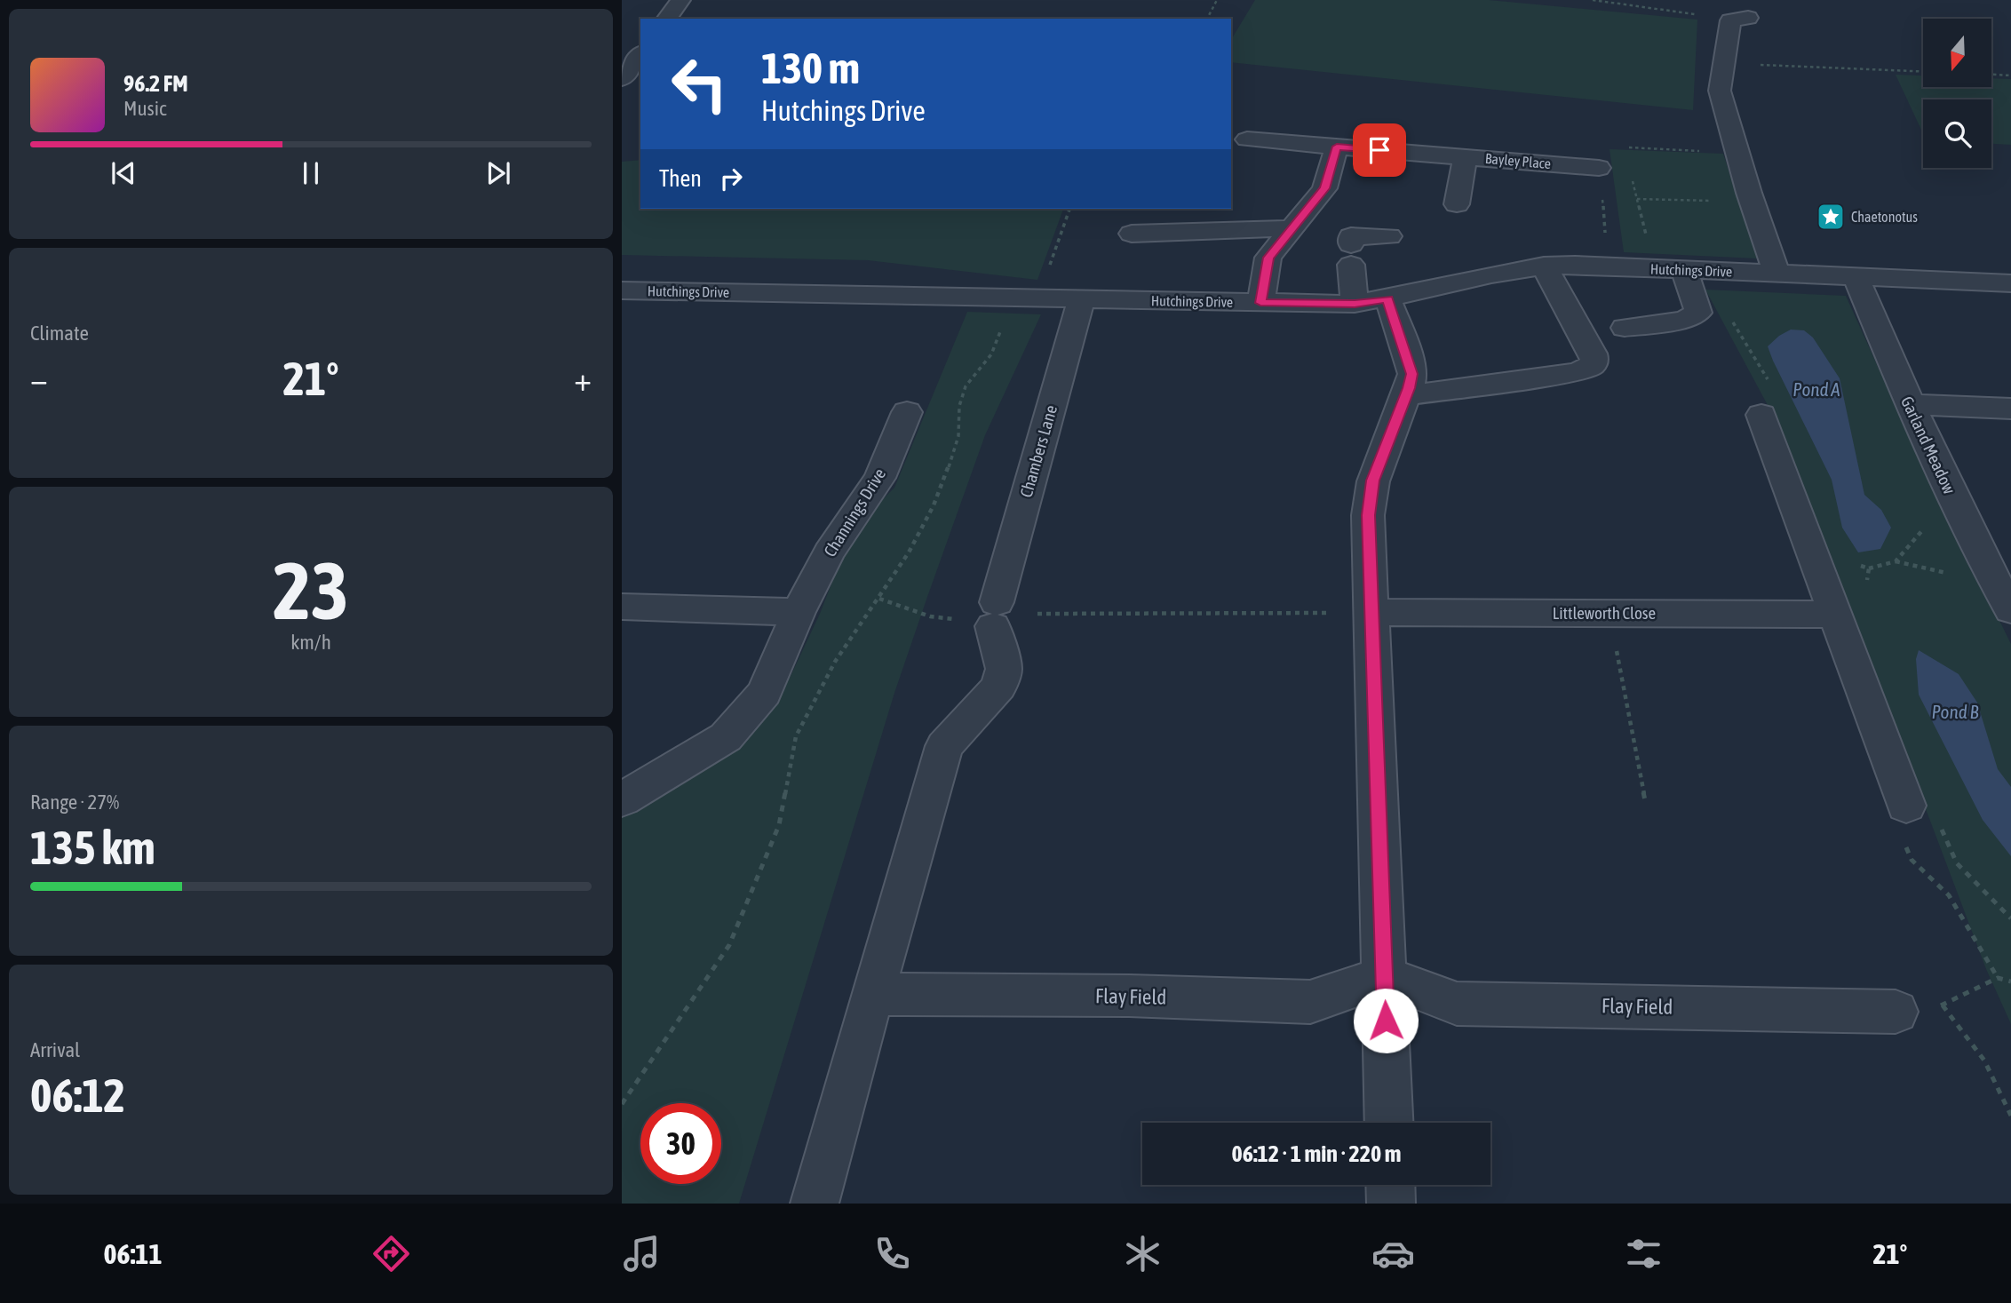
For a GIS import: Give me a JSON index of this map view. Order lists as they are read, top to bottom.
{
  "streets": {
    "street": [
      "Bayley Place",
      "Hutchings Drive",
      "Garland Meadow",
      "Chambers Lane",
      "Channings Drive",
      "Littleworth Close",
      "Flay Field"
    ]
  },
  "crossings": [
    ["Hutchings Drive", "Garland Meadow"],
    ["Hutchings Drive", "Chambers Lane"]
  ],
  "water": ["Pond A", "Pond B"],
  "places": {
    "place": ["Chaetonotus"]
  },
  "north": "bottom",
  "page": {
    "turn": ["130 m", "Hutchings Drive"],
    "song": ["96.2 FM", "Music"],
    "then": "Then",
    "tile": [
      "Climate",
      ["23", "km/h"],
      ["Range · 27%", "135 km"],
      ["Arrival", "06:12"]
    ],
    "heat": ["−", "21°", "+"],
    "limit": "30",
    "trip": "06:12 · 1 min · 220 m",
    "tabs": ["06:11", "21°"]
  }
}
